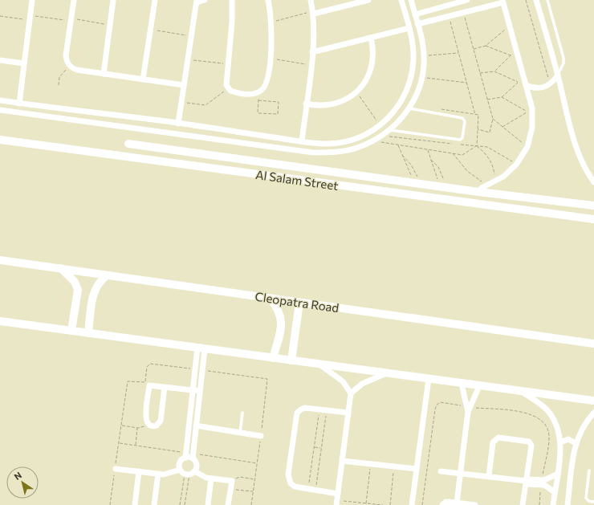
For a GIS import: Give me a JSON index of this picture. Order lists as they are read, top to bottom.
{
  "streets": {
    "main road": ["Al Salam Street", "Cleopatra Road"]
  },
  "north": "top left"
}
